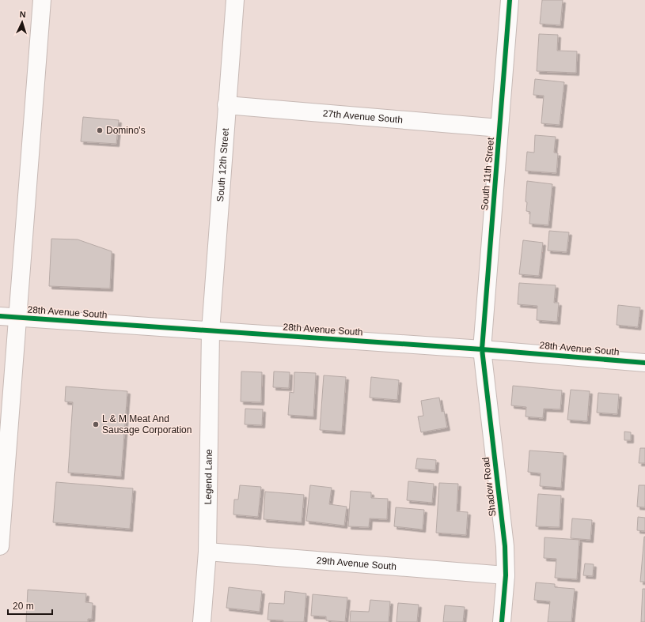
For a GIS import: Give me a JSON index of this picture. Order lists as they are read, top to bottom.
{
  "streets": {
    "street": [
      "27th Avenue South",
      "South 12th Street",
      "South 11th Street",
      "28th Avenue South",
      "Legend Lane",
      "Shadow Road",
      "29th Avenue South"
    ]
  },
  "crossings": [
    ["27th Avenue South", "South 12th Street"],
    ["27th Avenue South", "South 11th Street"],
    ["South 12th Street", "28th Avenue South"],
    ["South 12th Street", "Legend Lane"],
    ["South 11th Street", "28th Avenue South"],
    ["South 11th Street", "Shadow Road"],
    ["28th Avenue South", "Legend Lane"],
    ["28th Avenue South", "Shadow Road"],
    ["Legend Lane", "29th Avenue South"],
    ["Shadow Road", "29th Avenue South"]
  ],
  "places": ["Domino's", "L & M Meat And Sausage Corporation"],
  "scale_bar": "20 m",
  "north": "top"
}
